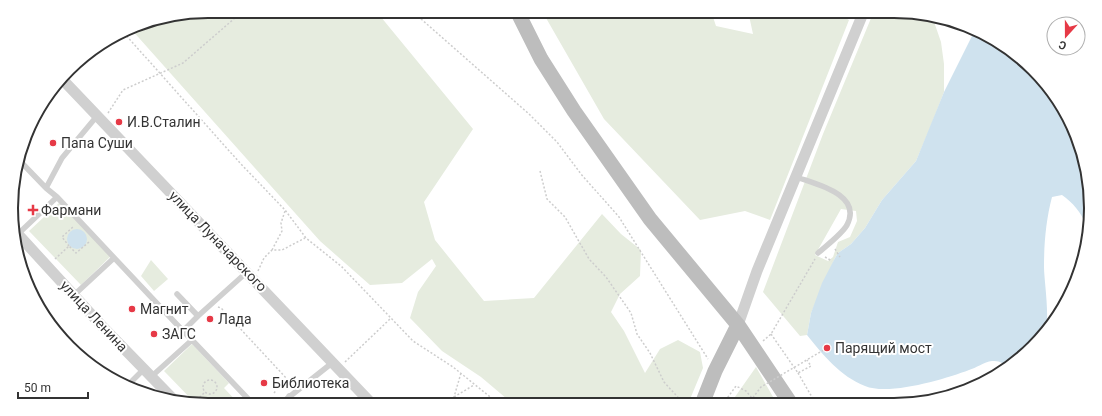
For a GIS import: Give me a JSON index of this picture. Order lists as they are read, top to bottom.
{
  "streets": {
    "street": ["улица Луначарского", "улица Ленина"]
  },
  "places": {
    "other": [
      "И.В.Сталин",
      "Папа Суши",
      "Магнит",
      "Лада",
      "ЗАГС",
      "Парящий мост",
      "Библиотека"
    ],
    "health": ["Фармани"]
  },
  "scale_bar": "50 m",
  "north": "bottom"
}
